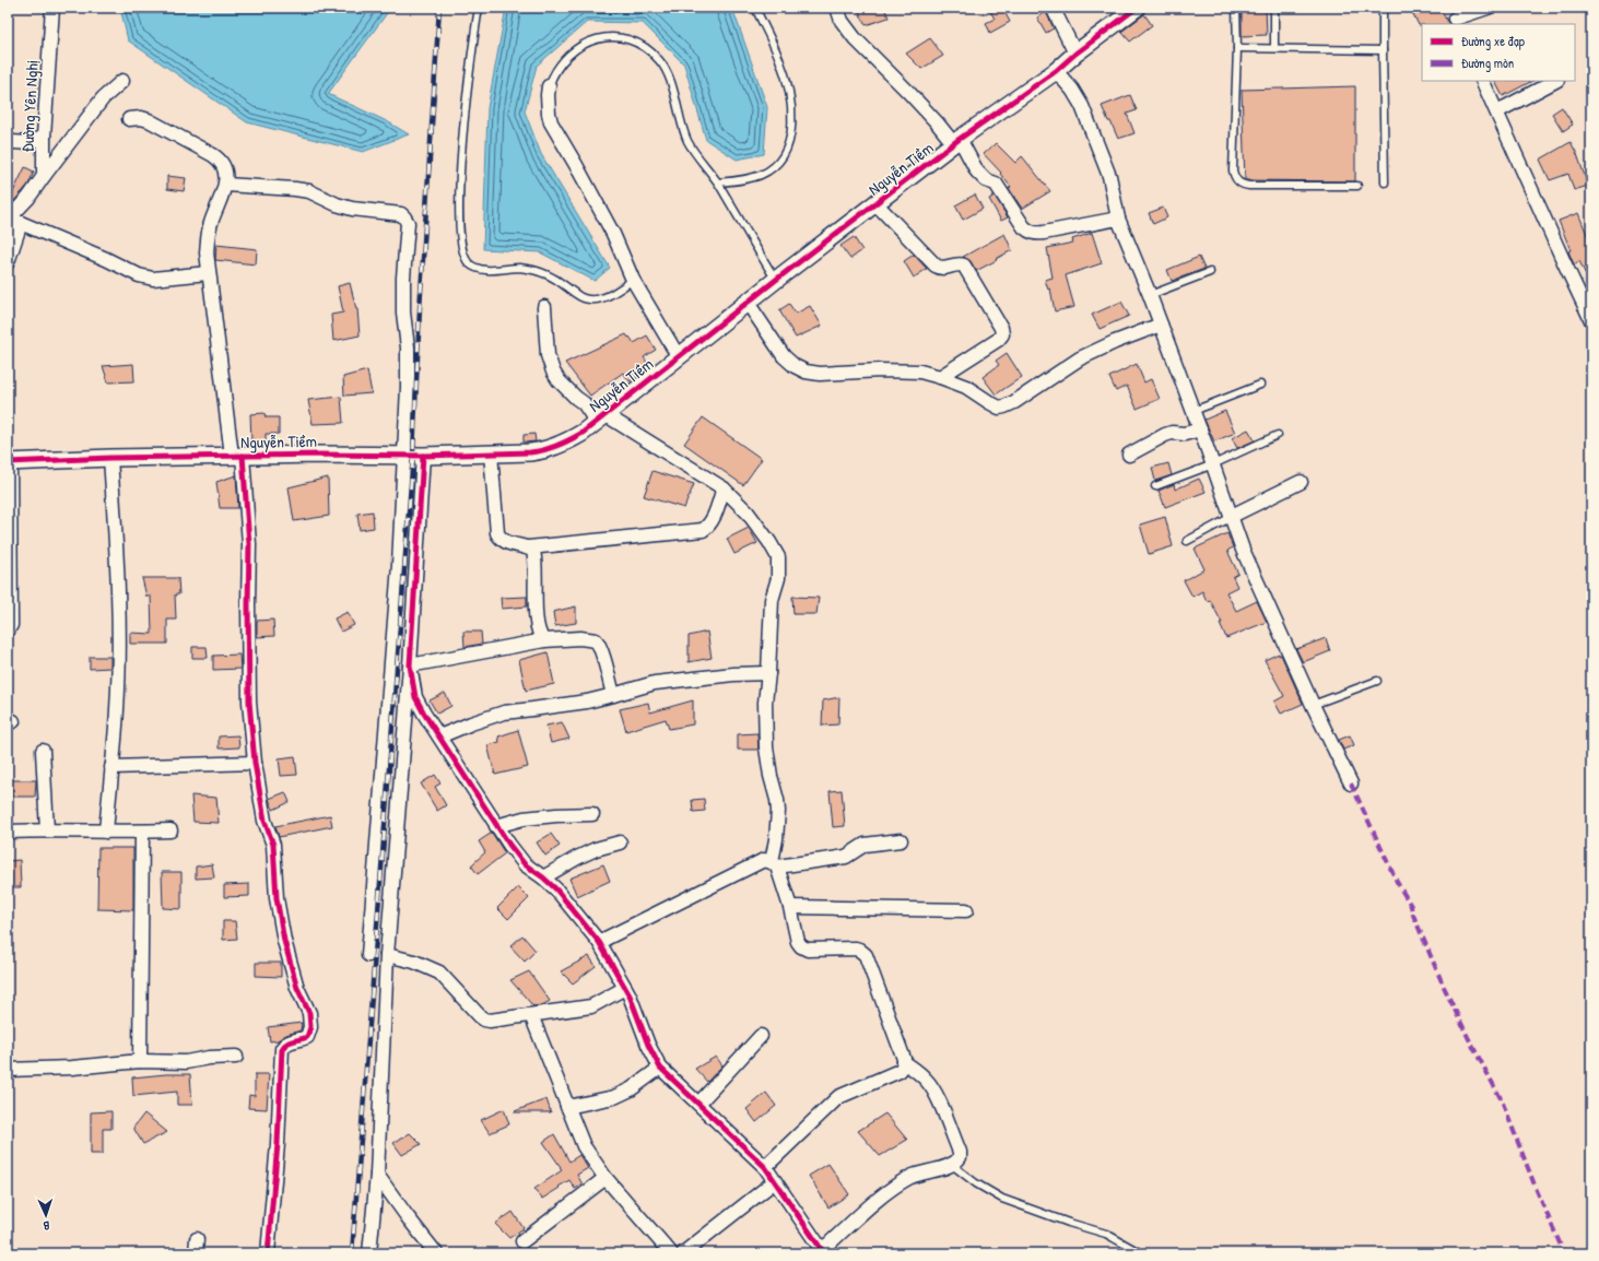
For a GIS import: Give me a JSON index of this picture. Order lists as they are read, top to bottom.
{
  "streets": {
    "street": ["Đường Yên Nghị", "Nguyễn Tiềm"]
  },
  "legend": ["Đường xe đạp", "Đường mòn"],
  "north": "bottom"
}
